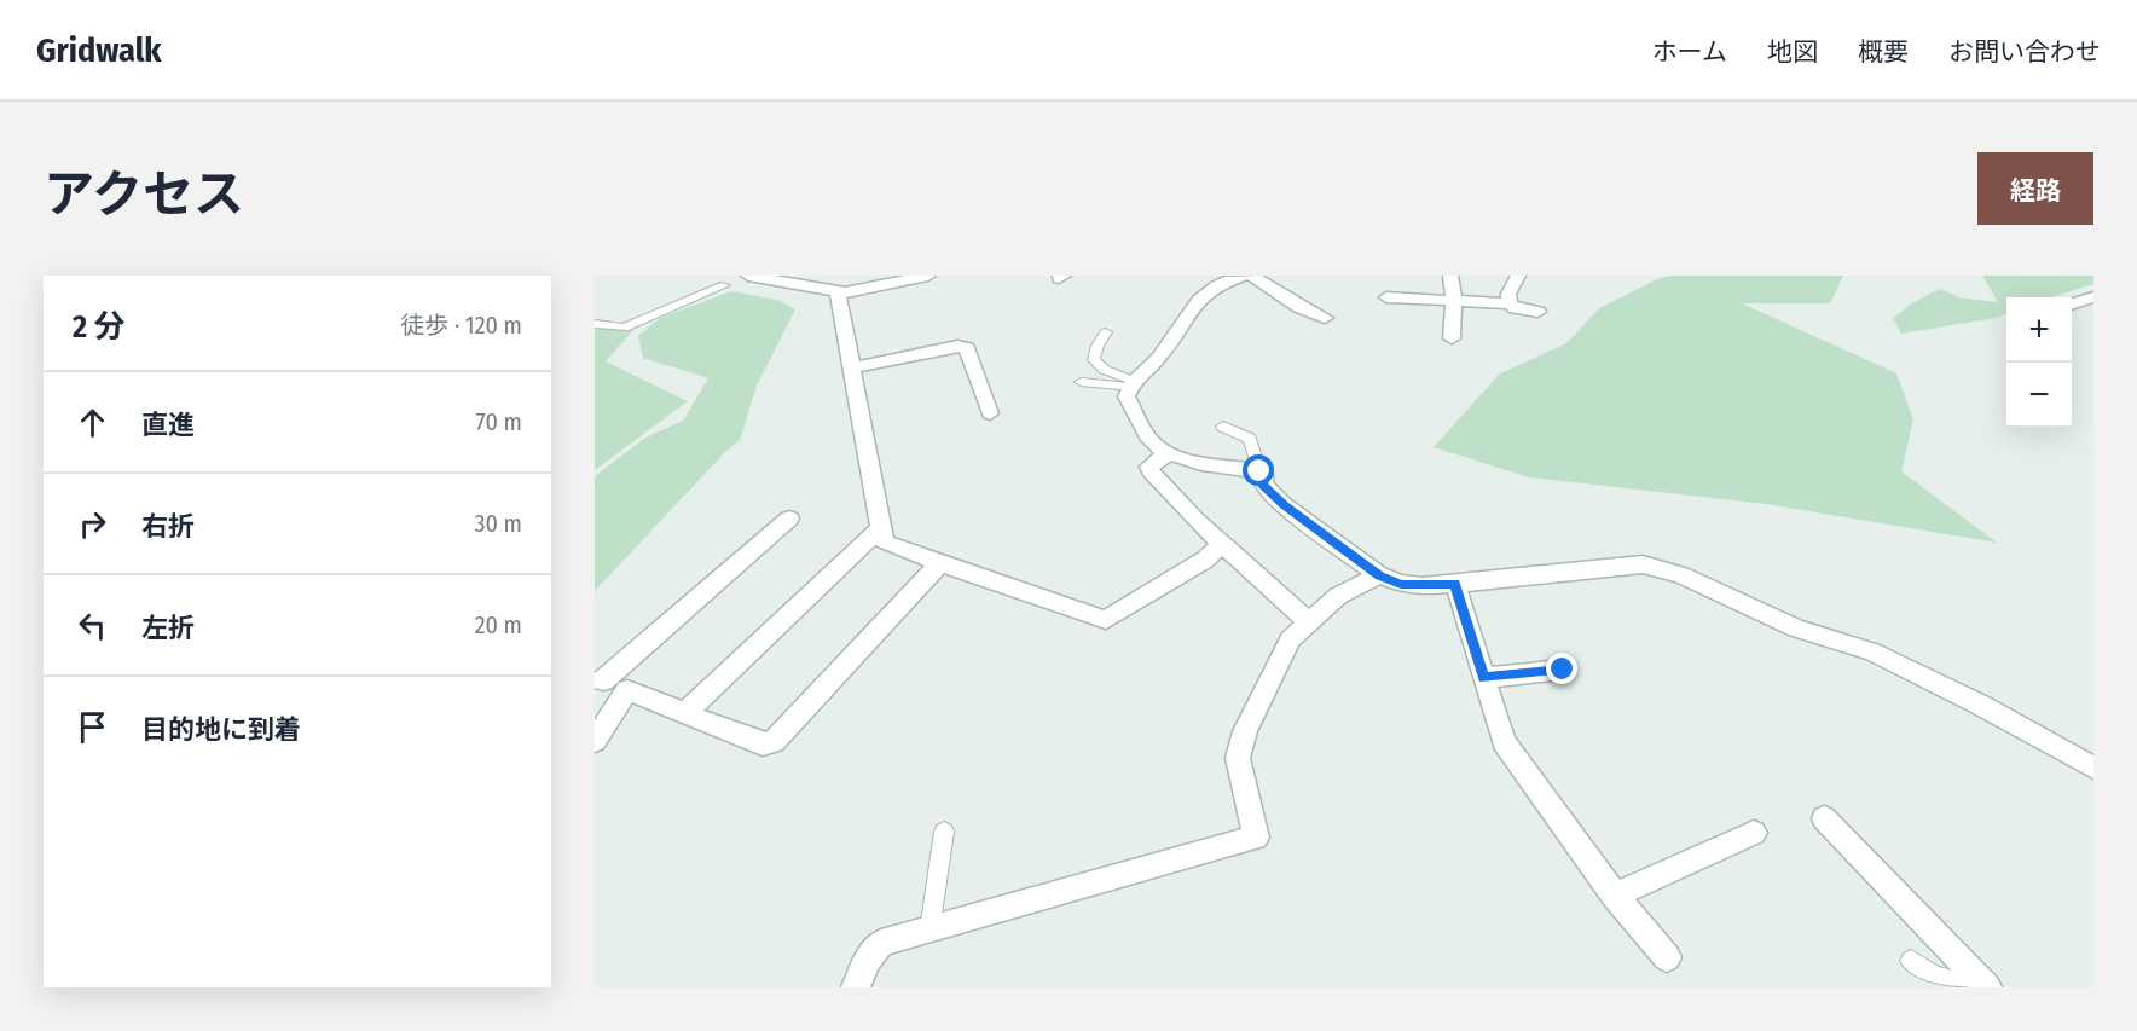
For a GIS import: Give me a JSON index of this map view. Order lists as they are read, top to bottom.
{
  "page": {
    "header": "Gridwalk",
    "nav": [
      "ホーム",
      "地図",
      "概要",
      "お問い合わせ"
    ],
    "title": "アクセス",
    "buttons": "経路",
    "heading": ["2 分", "徒歩 · 120 m"],
    "map_buttons": ["+", "−"],
    "list": [
      ["直進", "70 m"],
      ["右折", "30 m"],
      ["左折", "20 m"],
      "目的地に到着"
    ]
  }
}
